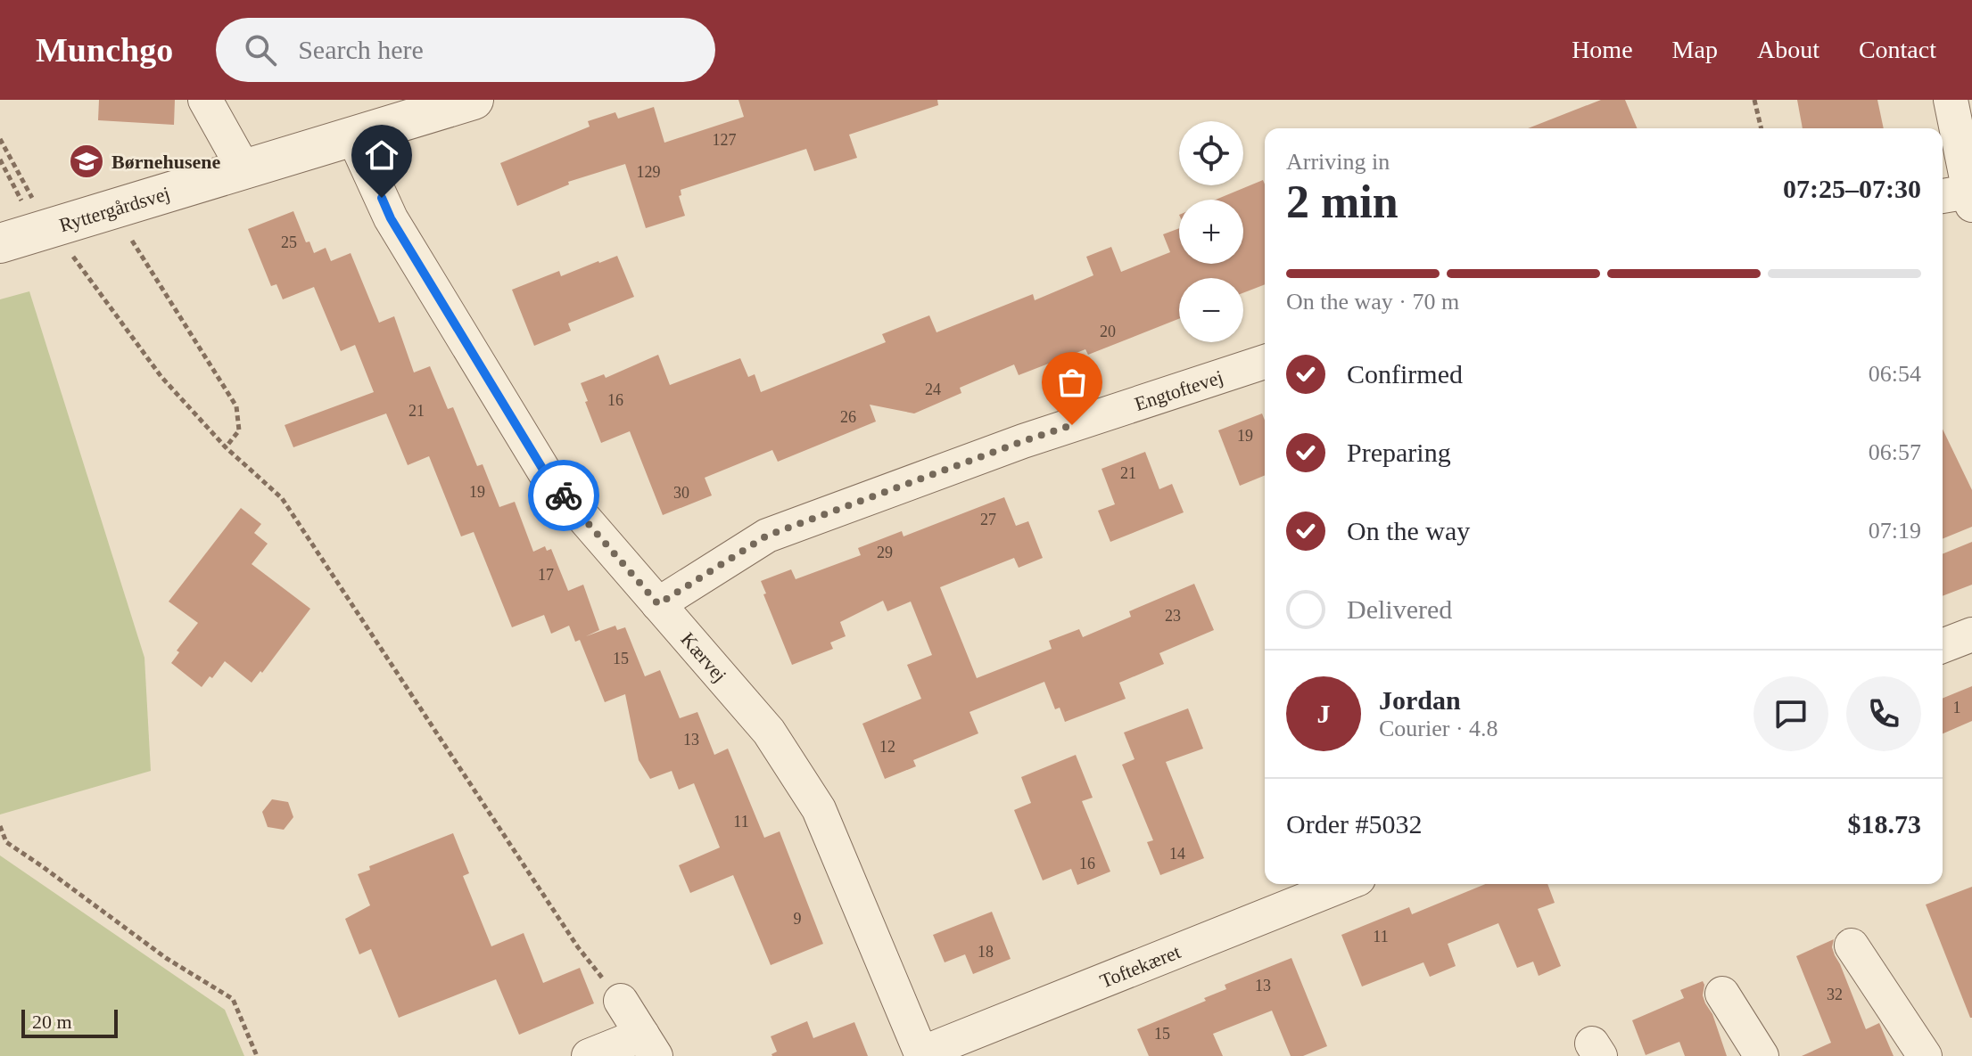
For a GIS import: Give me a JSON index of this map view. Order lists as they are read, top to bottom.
{
  "streets": {
    "street": [
      "Ryttergårdsvej",
      "Engtoftevej",
      "Kærvej",
      "Toftekæret"
    ]
  },
  "crossings": [
    ["Ryttergårdsvej", "Kærvej"],
    ["Engtoftevej", "Kærvej"],
    ["Kærvej", "Toftekæret"]
  ],
  "places": {
    "school or university": ["Børnehusene"]
  },
  "house_numbers": [
    "127",
    "129",
    "25",
    "20",
    "24",
    "16",
    "21",
    "26",
    "19",
    "21",
    "19",
    "30",
    "27",
    "29",
    "17",
    "23",
    "15",
    "1",
    "13",
    "12",
    "11",
    "14",
    "16",
    "9",
    "11",
    "18",
    "13",
    "32",
    "15"
  ],
  "scale_bar": "20 m",
  "page": {
    "header": "Munchgo",
    "search": "Search here",
    "nav": [
      "Home",
      "Map",
      "About",
      "Contact"
    ],
    "map_buttons": ["+", "−"],
    "heading": ["2 min", "Arriving in", "07:25–07:30"],
    "panel": [
      "Jordan",
      "Courier · 4.8",
      "Order #5032",
      "$18.73"
    ],
    "bar": "On the way · 70 m",
    "list": [
      ["Confirmed", "06:54"],
      ["Preparing", "06:57"],
      ["On the way", "07:19"],
      "Delivered"
    ],
    "round": "J",
    "scale": "20 m"
  }
}
